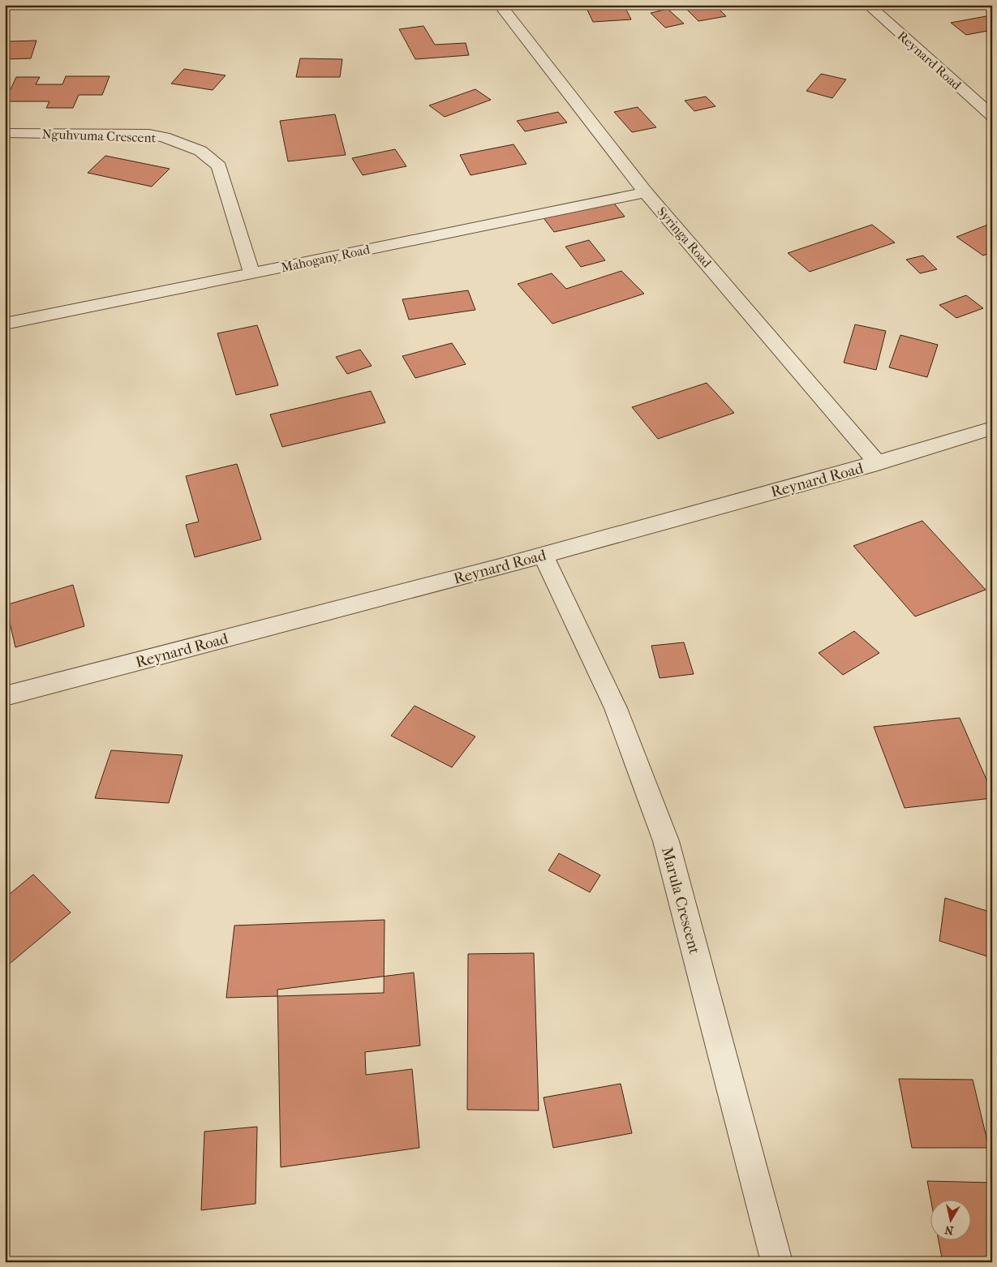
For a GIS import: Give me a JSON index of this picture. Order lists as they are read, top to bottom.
{
  "streets": {
    "street": [
      "Reynard Road",
      "Nguhvuma Crescent",
      "Syringa Road",
      "Mahogany Road",
      "Marula Crescent"
    ]
  },
  "crossings": [
    ["Reynard Road", "Syringa Road"],
    ["Reynard Road", "Marula Crescent"],
    ["Nguhvuma Crescent", "Mahogany Road"],
    ["Syringa Road", "Mahogany Road"]
  ],
  "north": "bottom"
}
